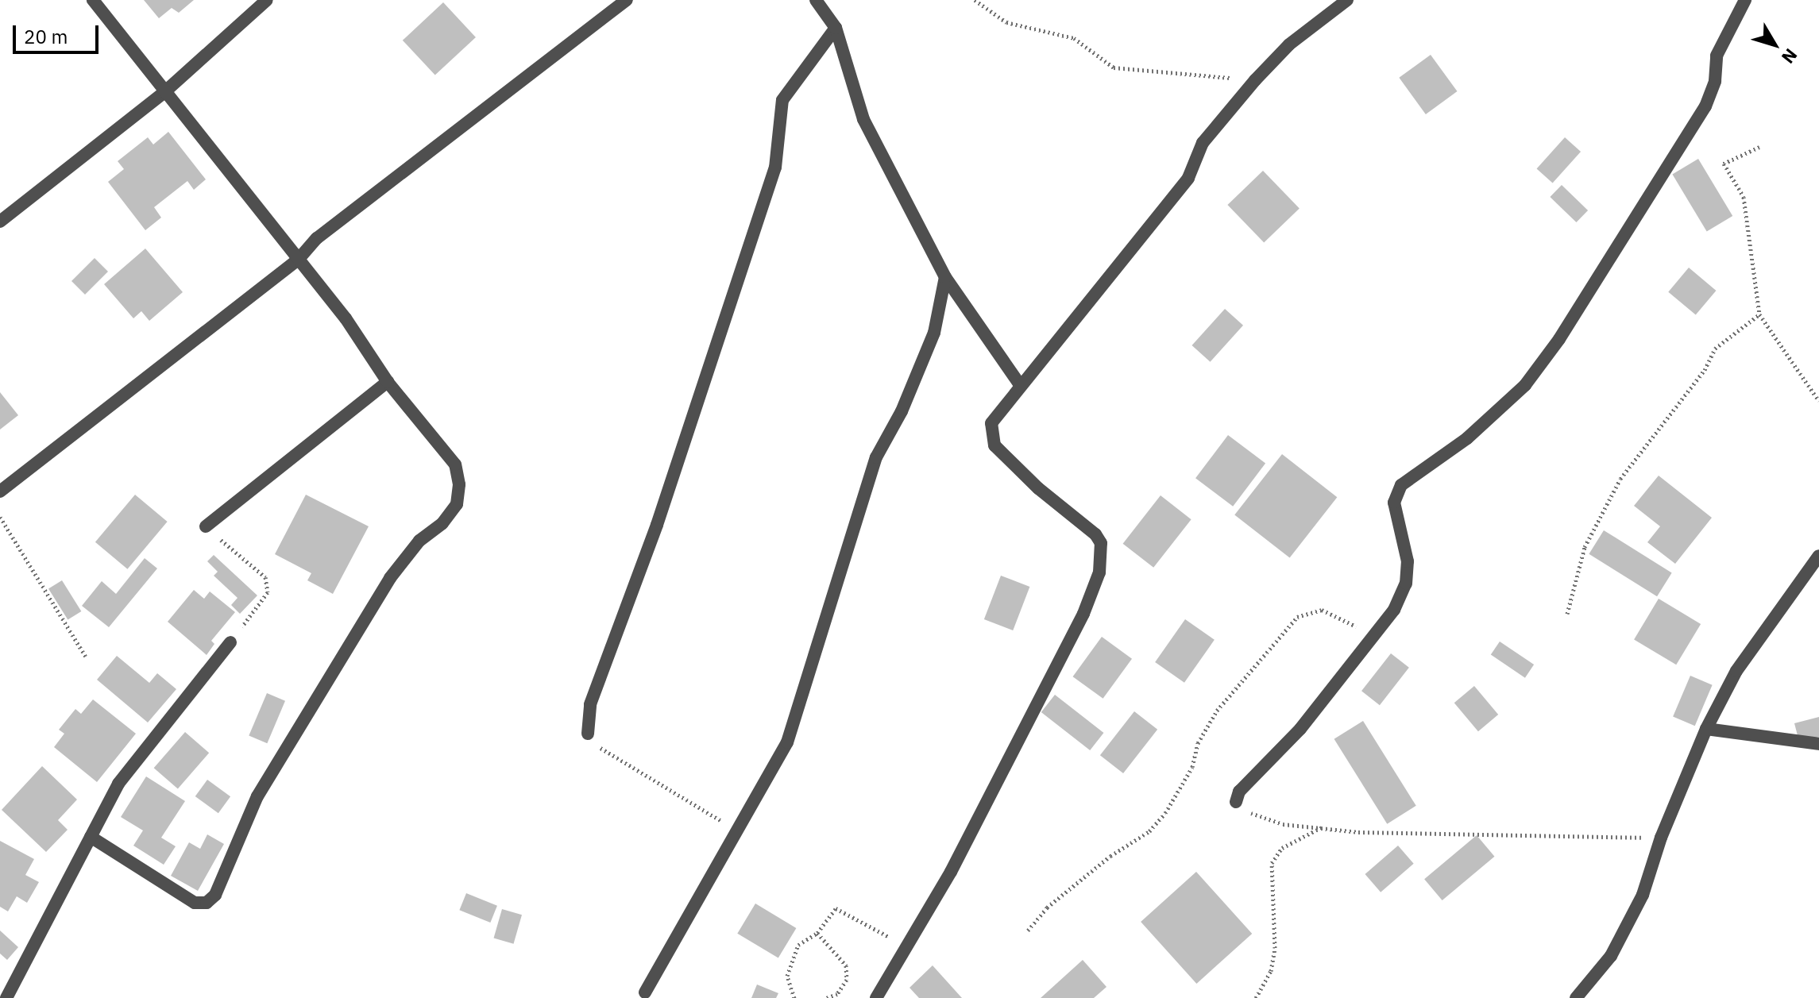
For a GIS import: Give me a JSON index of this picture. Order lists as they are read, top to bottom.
{
  "scale_bar": "20 m",
  "north": "bottom right"
}
